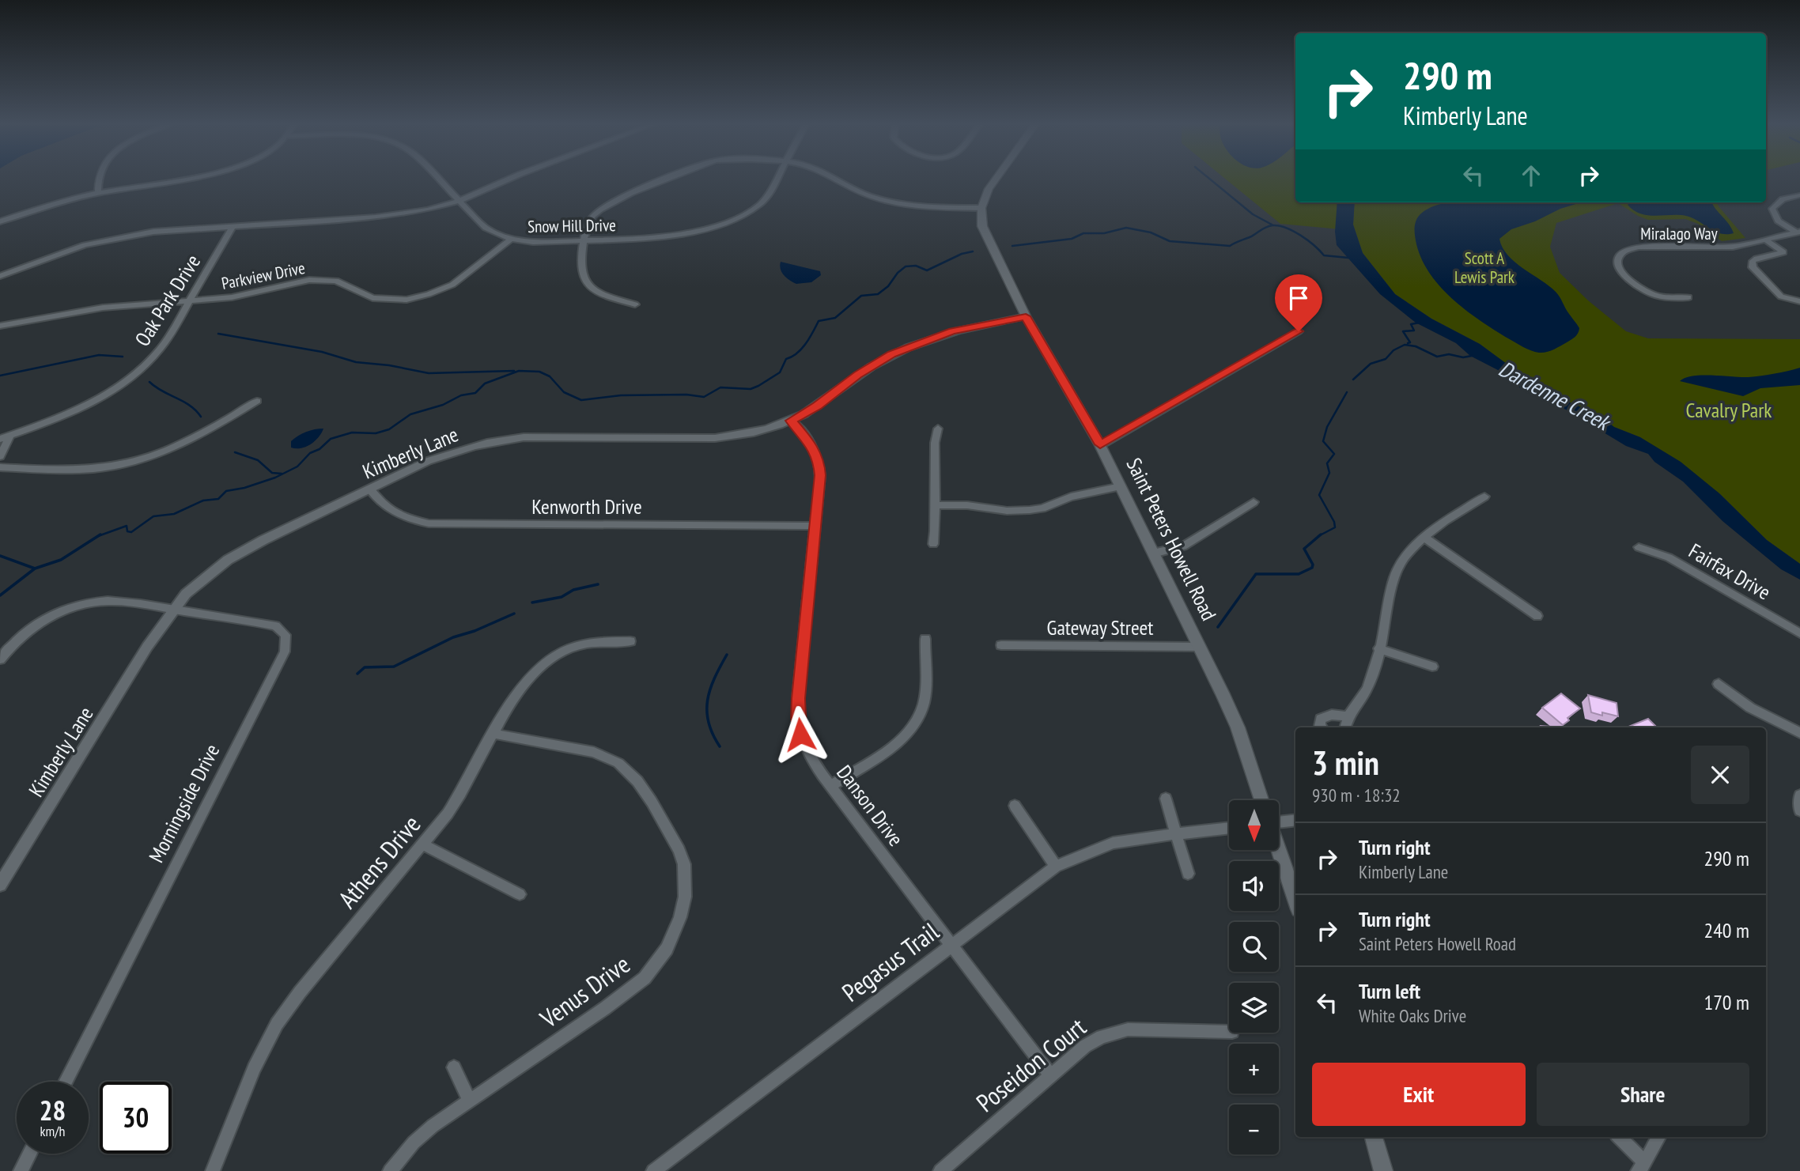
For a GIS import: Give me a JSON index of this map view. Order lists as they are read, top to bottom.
{
  "streets": {
    "main road": ["Saint Peters Howell Road"],
    "street": [
      "Snow Hill Drive",
      "Miralago Way",
      "Parkview Drive",
      "Oak Park Drive",
      "Kimberly Lane",
      "Kenworth Drive",
      "Fairfax Drive",
      "Gateway Street",
      "Morningside Drive",
      "Danson Drive",
      "Athens Drive",
      "Pegasus Trail",
      "Venus Drive",
      "Poseidon Court"
    ]
  },
  "crossings": [
    ["Snow Hill Drive", "Parkview Drive"],
    ["Parkview Drive", "Oak Park Drive"],
    ["Kimberly Lane", "Kenworth Drive"],
    ["Kimberly Lane", "Saint Peters Howell Road"],
    ["Kimberly Lane", "Morningside Drive"],
    ["Kimberly Lane", "Danson Drive"],
    ["Kenworth Drive", "Danson Drive"],
    ["Saint Peters Howell Road", "Gateway Street"],
    ["Danson Drive", "Pegasus Trail"],
    ["Danson Drive", "Poseidon Court"],
    ["Athens Drive", "Venus Drive"]
  ],
  "water": ["Dardenne Creek"],
  "parks": ["Scott A Lewis Park", "Cavalry Park"],
  "north": "bottom",
  "page": {
    "turn": ["290 m", "Kimberly Lane"],
    "heading": ["3 min", "930 m · 18:32"],
    "map_buttons": ["+", "−"],
    "list": [
      {
        "name": "Turn right",
        "note": "Kimberly Lane",
        "value": "290 m"
      },
      {
        "name": "Turn right",
        "note": "Saint Peters Howell Road",
        "value": "240 m"
      },
      {
        "name": "Turn left",
        "note": "White Oaks Drive",
        "value": "170 m"
      }
    ],
    "buttons": ["Exit", "Share"],
    "speed": "28 km/h",
    "limit": "30"
  }
}
